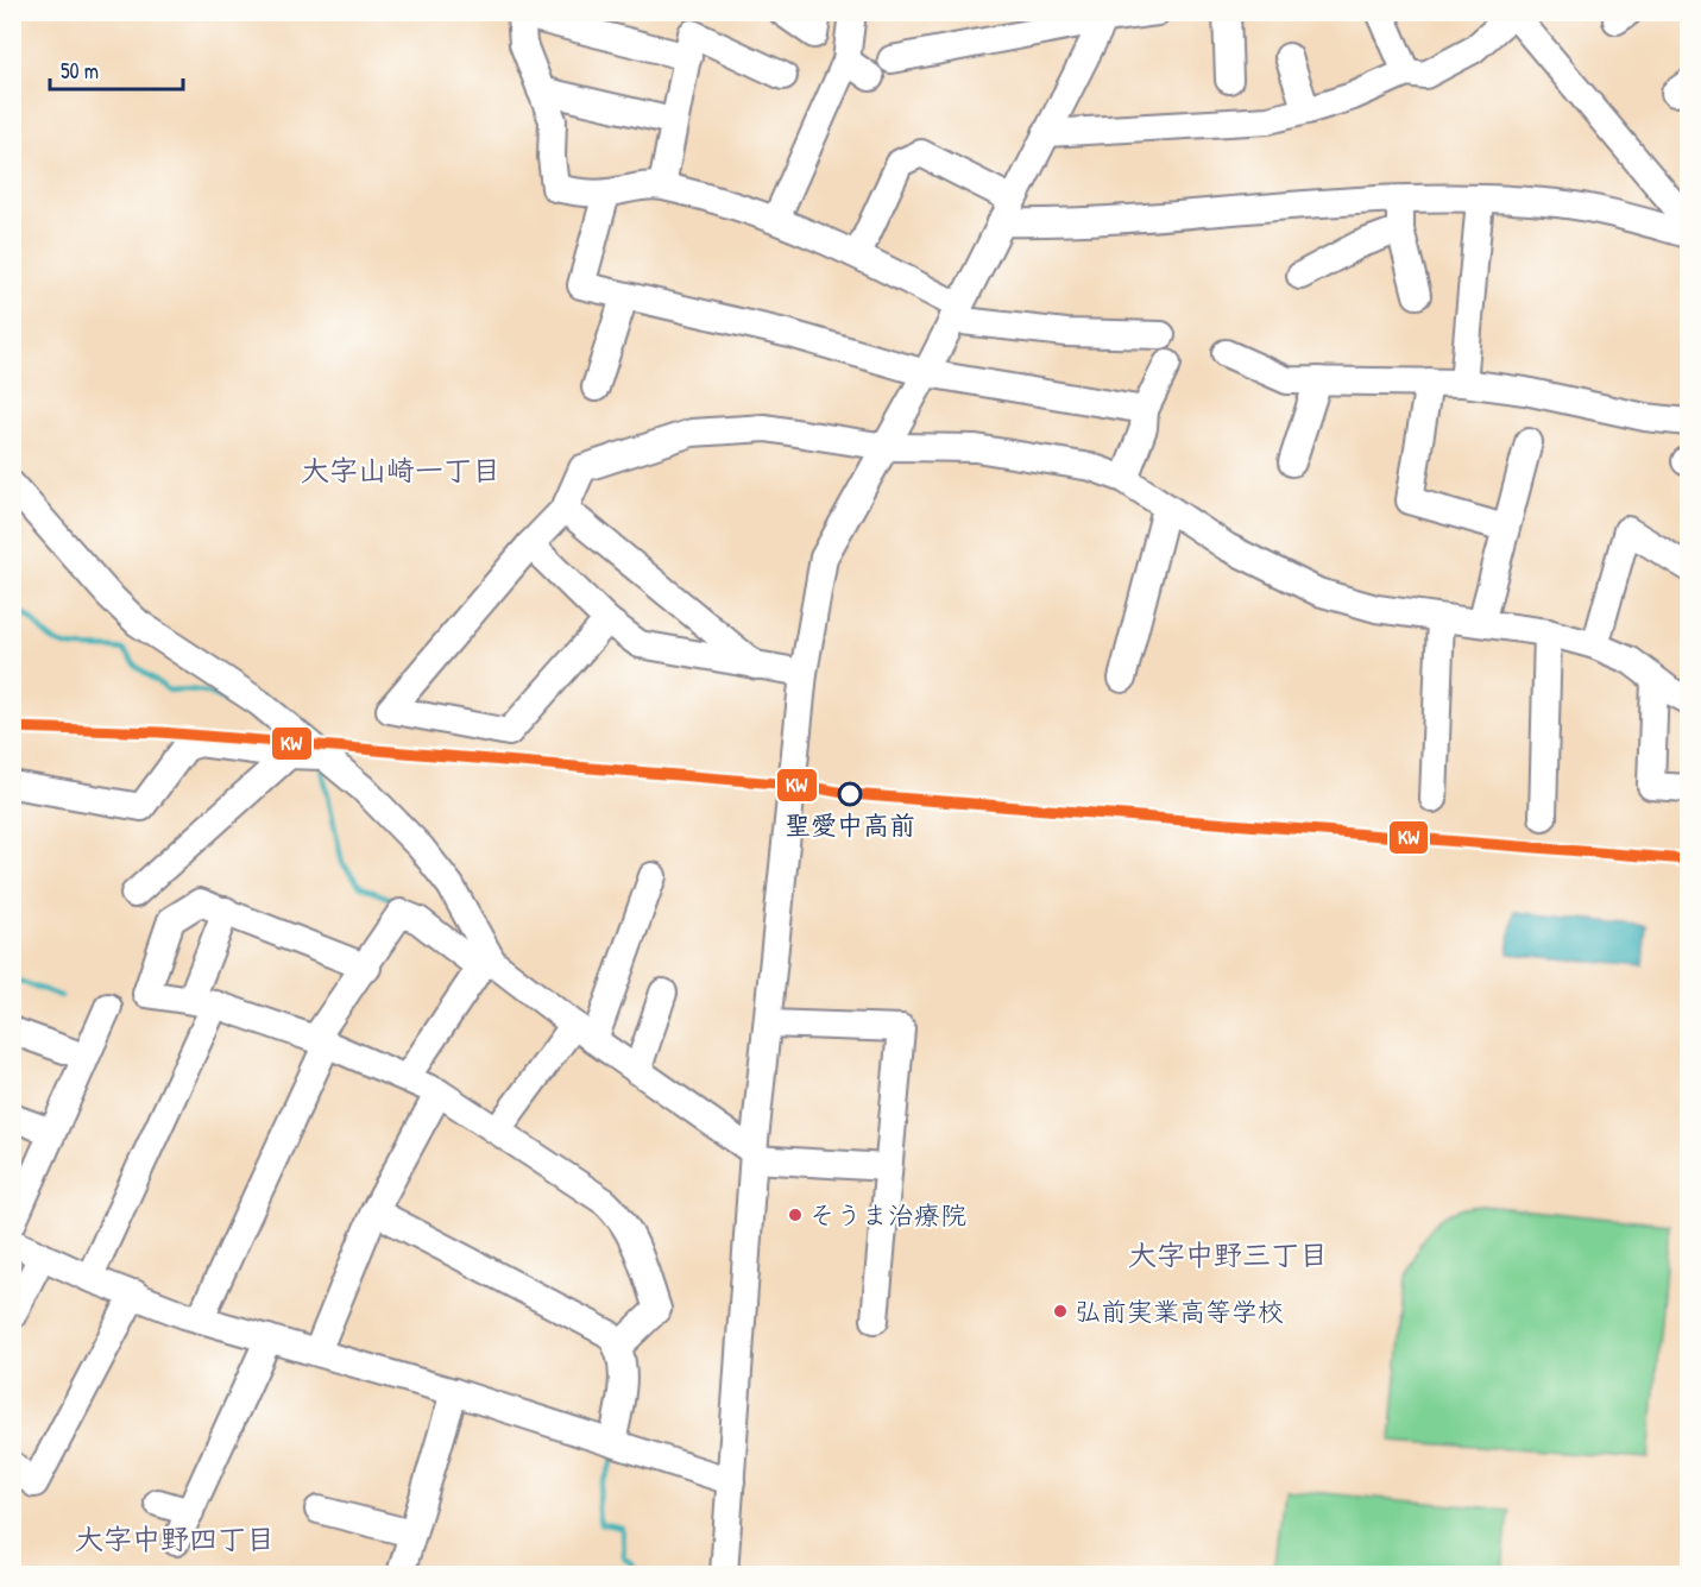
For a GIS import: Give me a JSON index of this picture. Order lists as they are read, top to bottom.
{
  "districts": ["大字山崎一丁目", "大字中野三丁目", "大字中野四丁目"],
  "places": ["聖愛中高前", "そうま治療院", "弘前実業高等学校"],
  "lines": ["transit line KW"],
  "scale_bar": "50 m"
}
